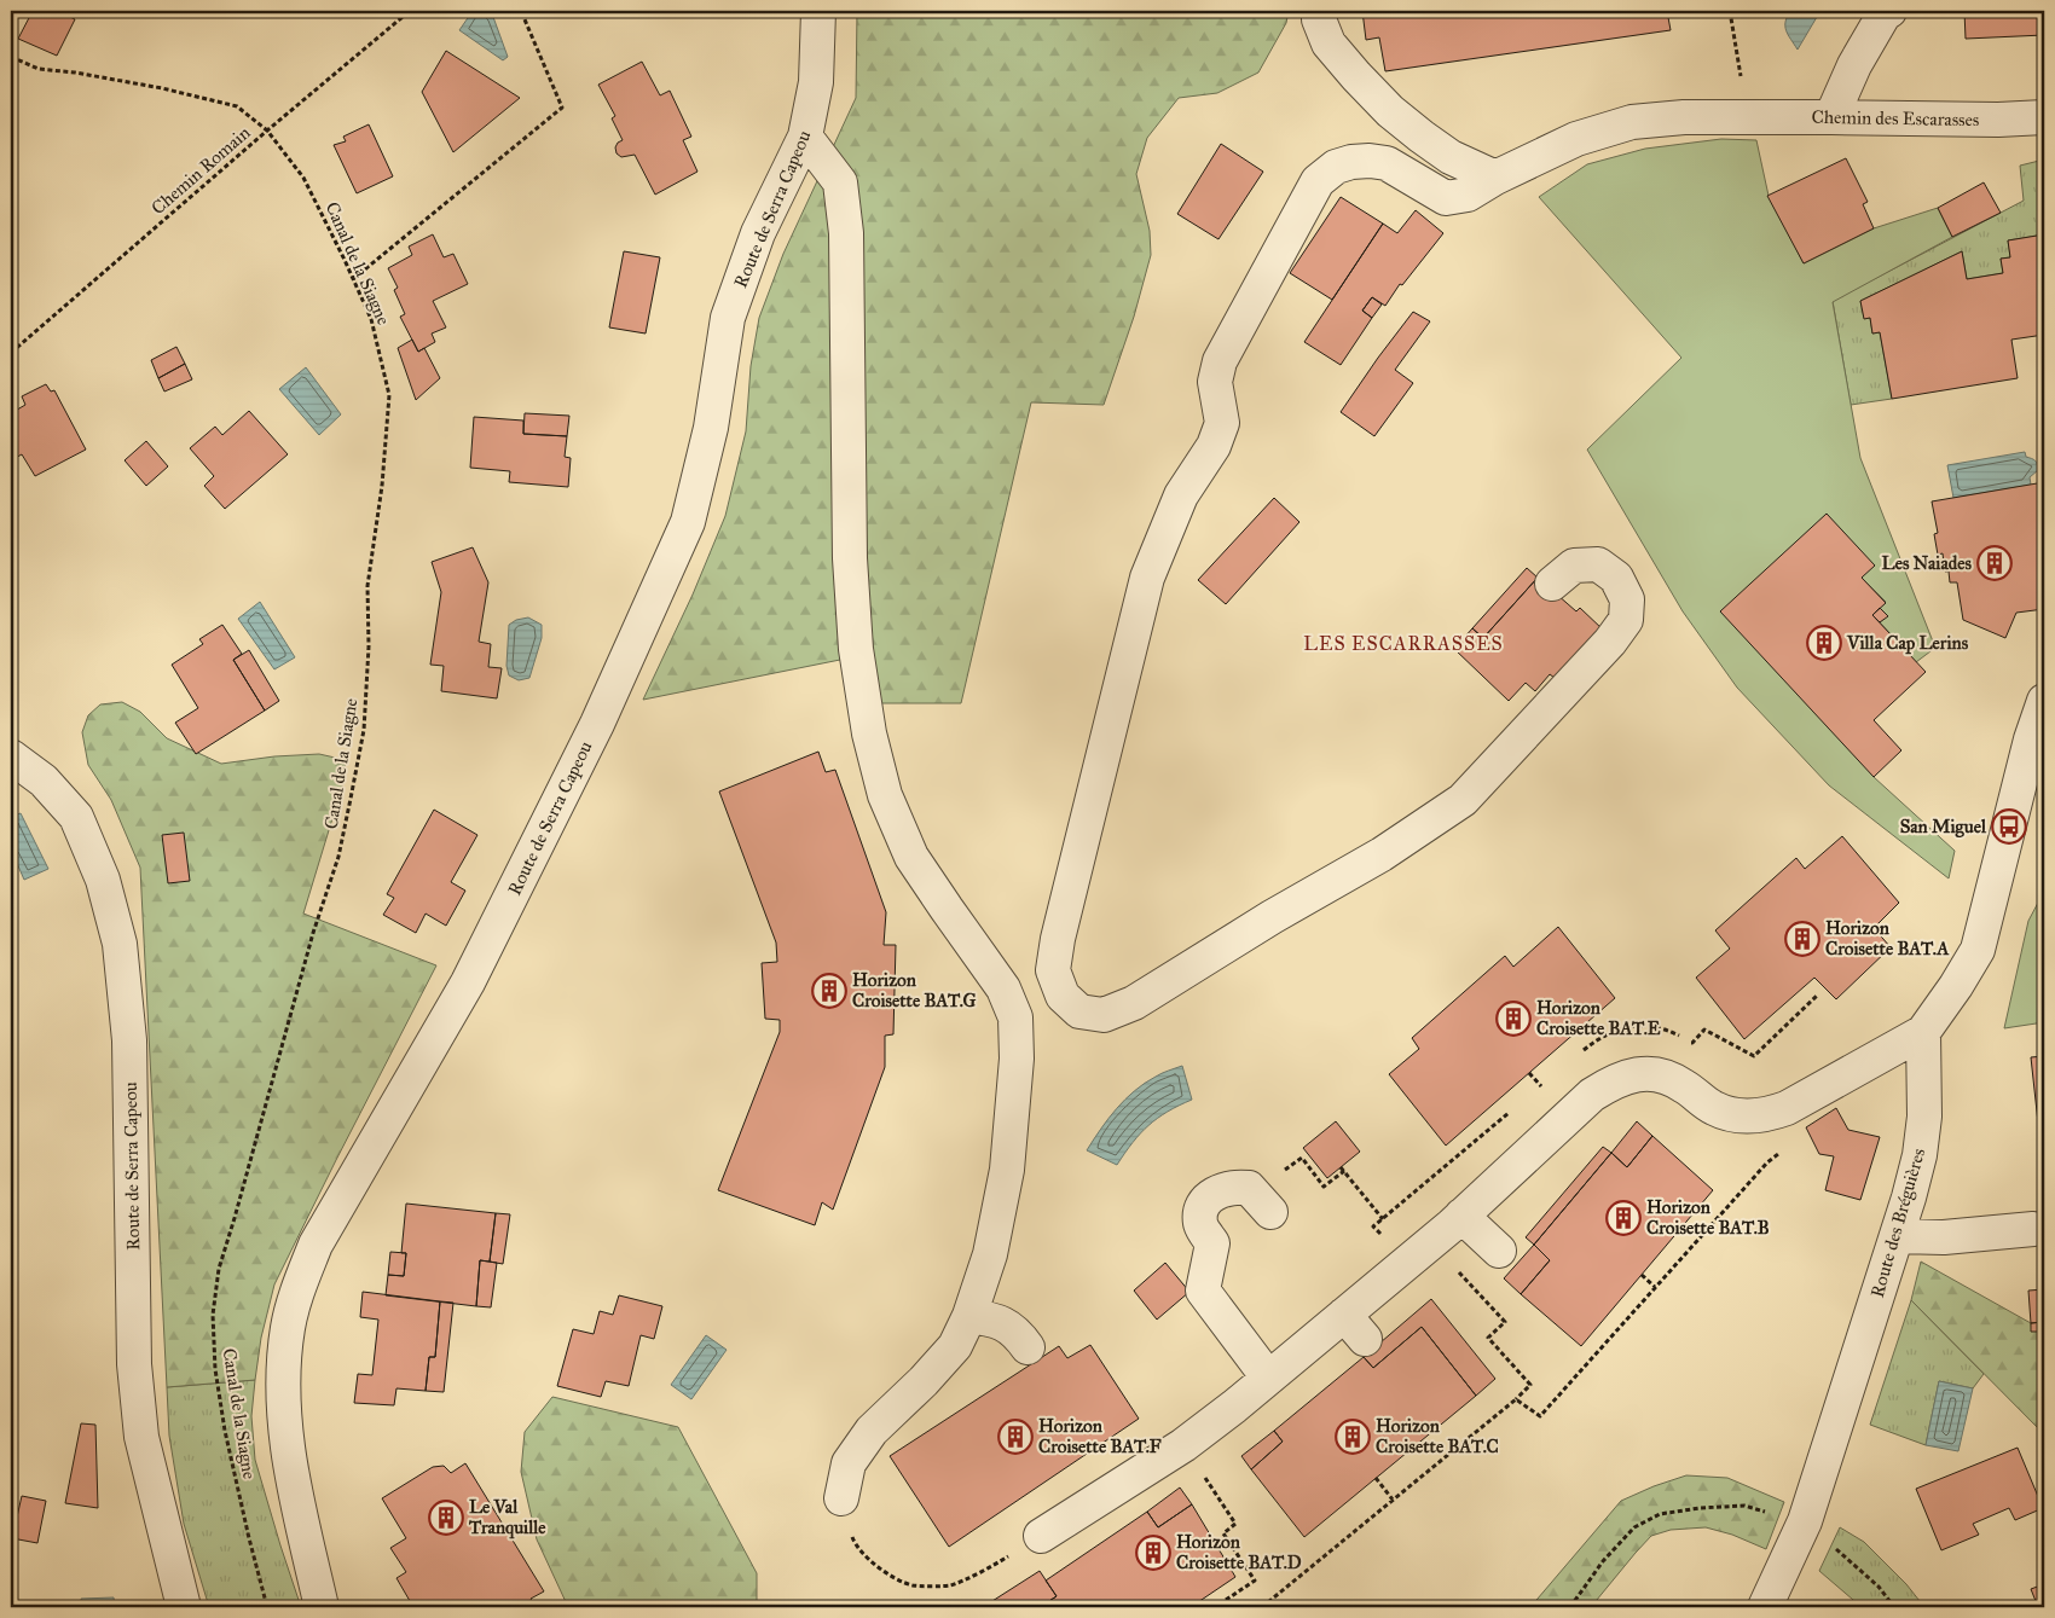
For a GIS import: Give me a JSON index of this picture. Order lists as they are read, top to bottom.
{
  "streets": {
    "street": ["Chemin des Escarasses", "Route de Serra Capeou", "Route des Bréguières"],
    "path": ["Chemin Romain", "Canal de la Siagne"]
  },
  "crossings": [
    ["Chemin Romain", "Canal de la Siagne"]
  ],
  "districts": ["LES ESCARRASSES"],
  "places": {
    "building": [
      "Les Naiades",
      "Villa Cap Lerins",
      "Horizon Croisette BAT.A",
      "Horizon Croisette BAT.G",
      "Horizon Croisette BAT.E",
      "Horizon Croisette BAT.B",
      "Horizon Croisette BAT.F",
      "Horizon Croisette BAT.C",
      "Le Val Tranquille",
      "Horizon Croisette BAT.D"
    ],
    "bus stop": ["San Miguel"]
  }
}
